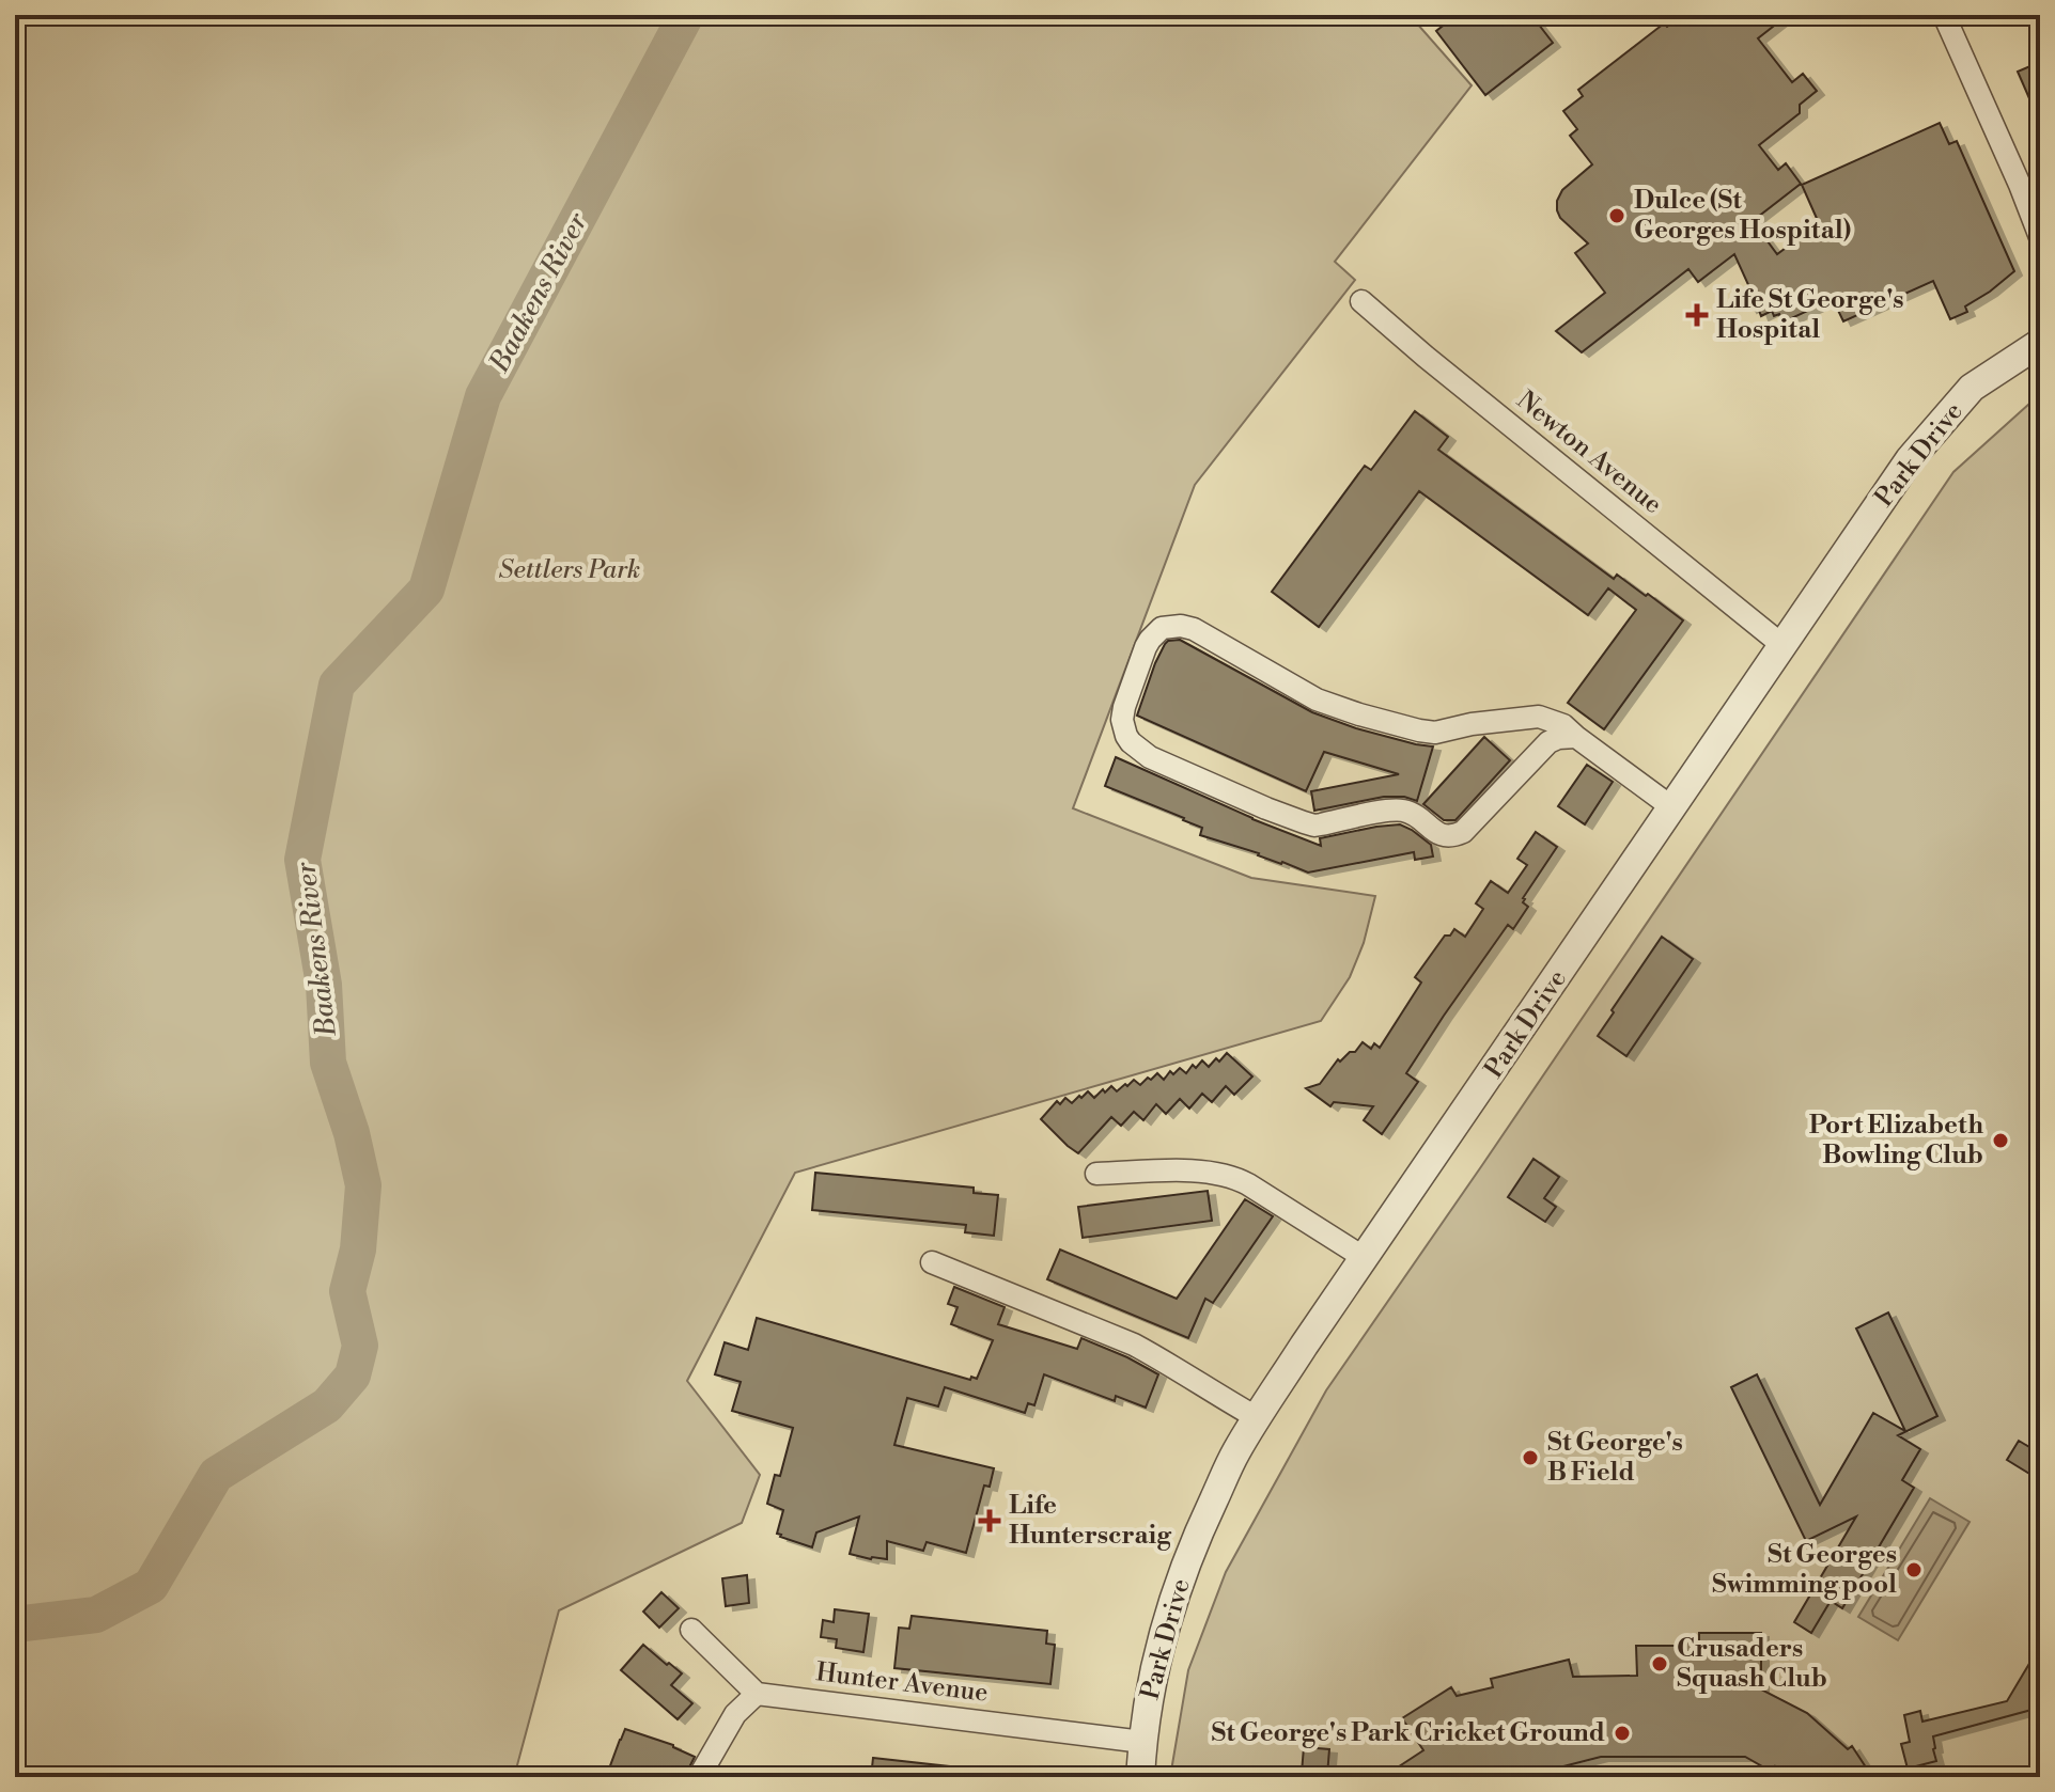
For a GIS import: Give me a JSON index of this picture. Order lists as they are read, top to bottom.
{
  "streets": {
    "street": ["Newton Avenue", "Park Drive", "Hunter Avenue"]
  },
  "crossings": [
    ["Newton Avenue", "Park Drive"],
    ["Park Drive", "Hunter Avenue"]
  ],
  "water": ["Baakens River"],
  "parks": ["Settlers Park"],
  "places": {
    "other": [
      "Dulce (St Georges Hospital)",
      "Port Elizabeth Bowling Club",
      "St George's B Field",
      "St Georges Swimming pool",
      "Crusaders Squash Club",
      "St George's Park Cricket Ground"
    ],
    "health": ["Life St George's Hospital", "Life Hunterscraig"]
  }
}
